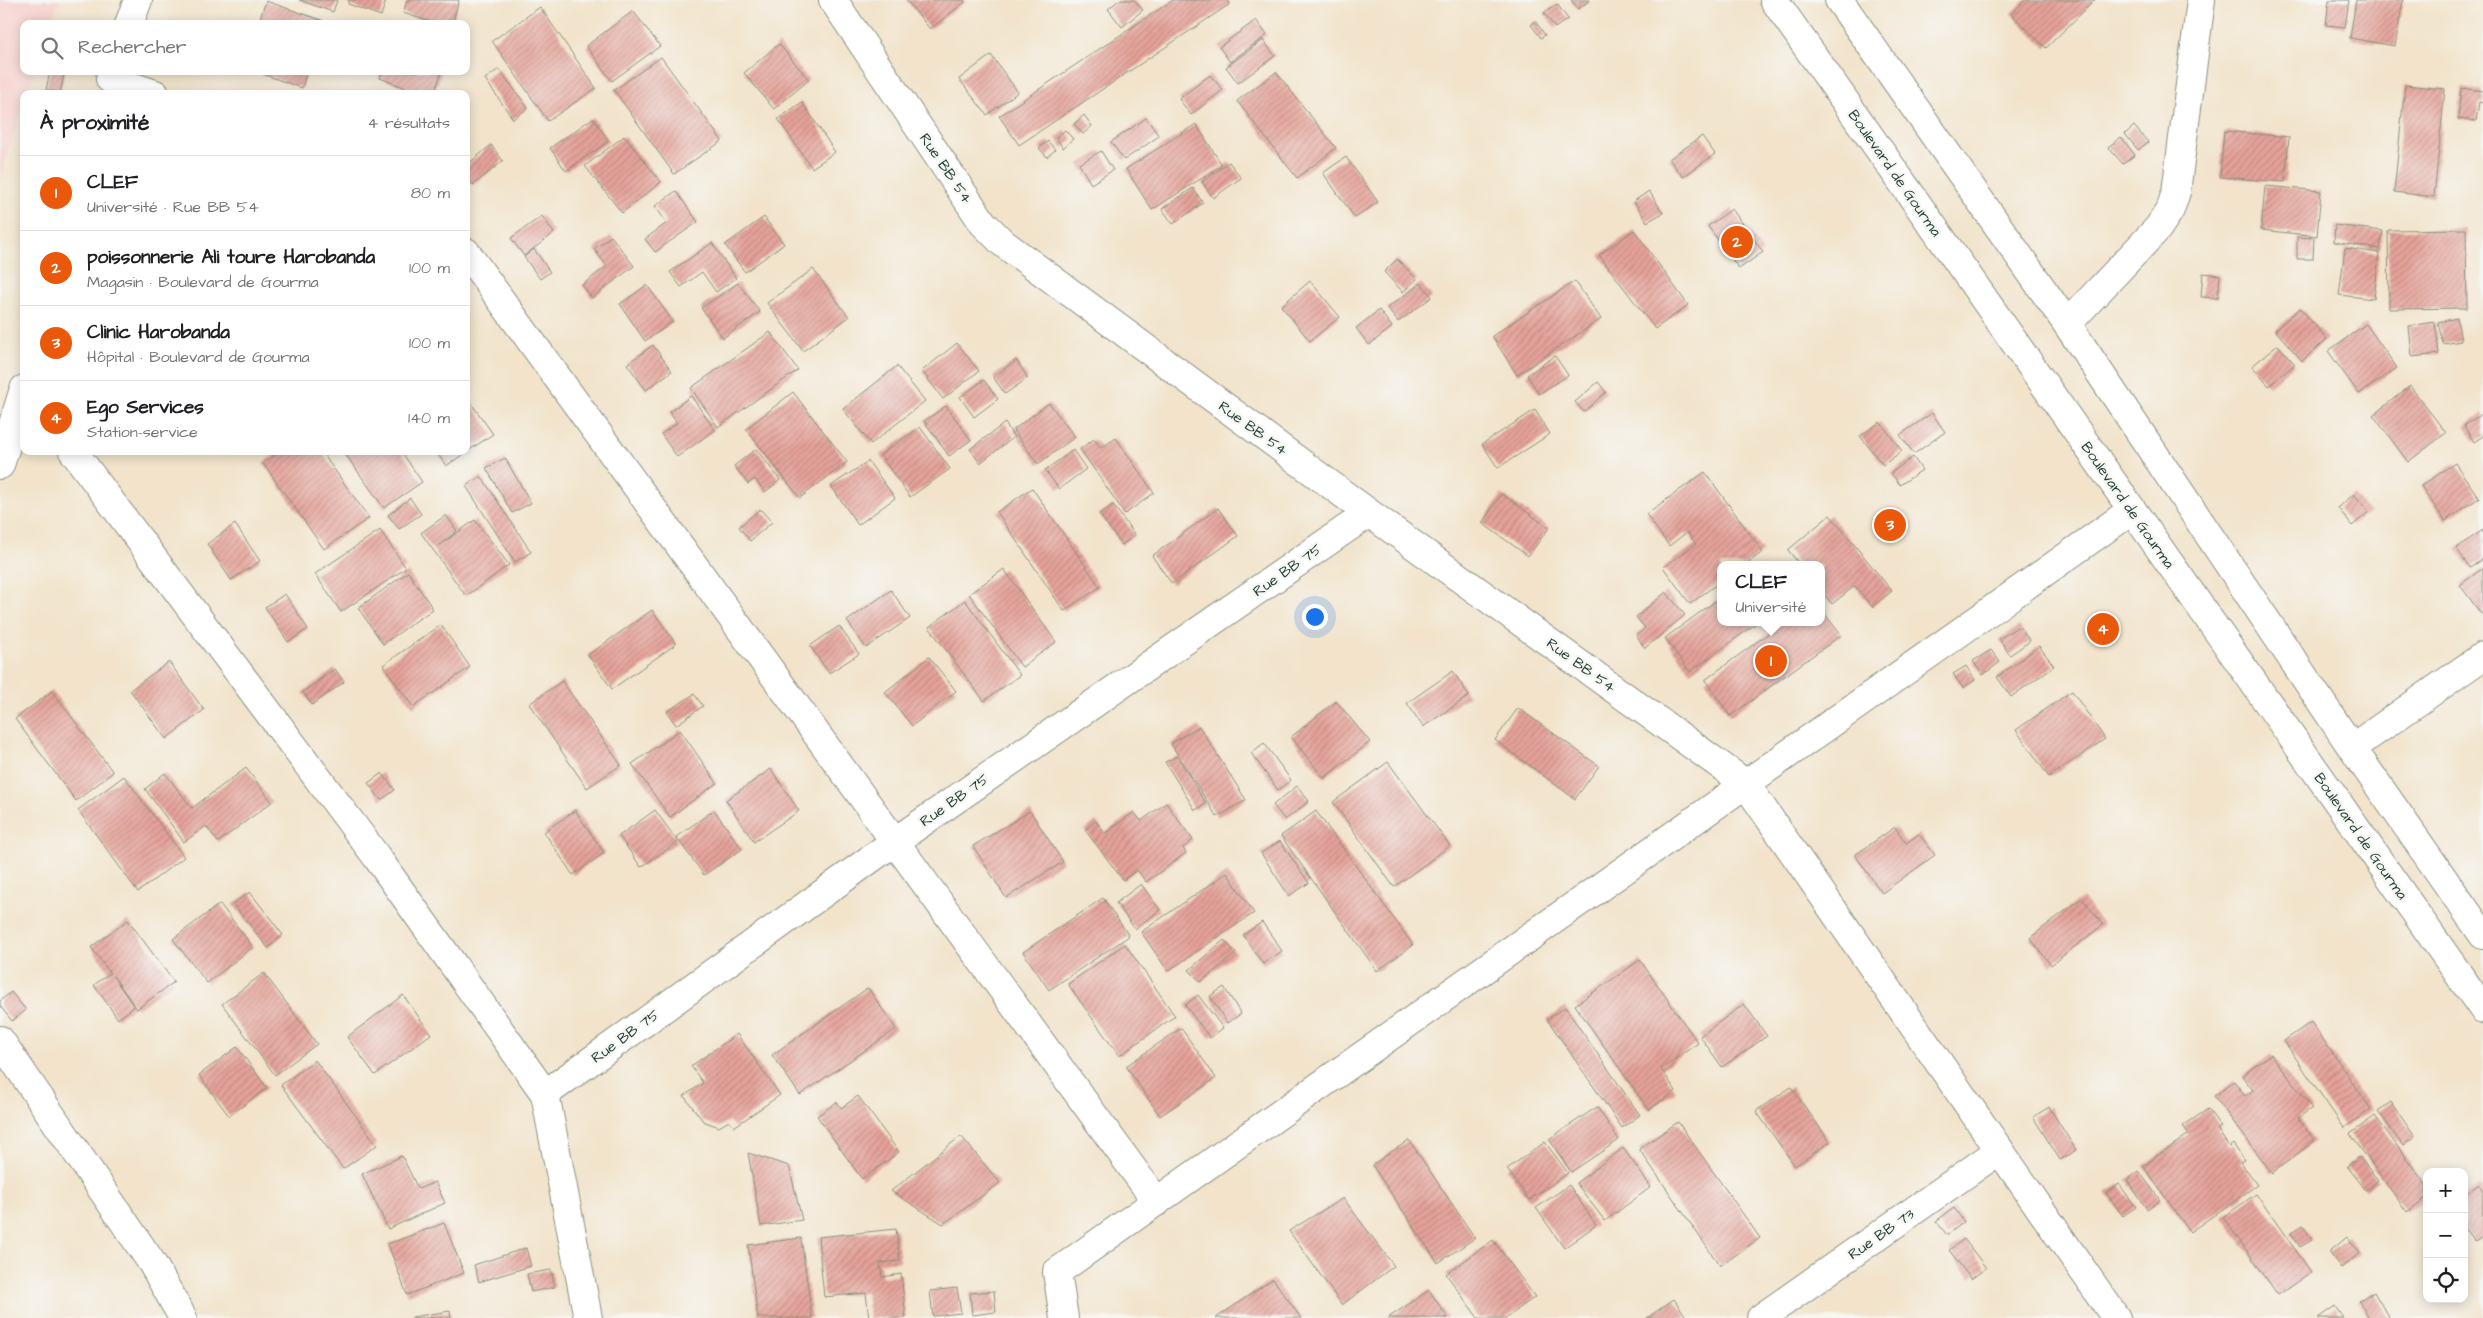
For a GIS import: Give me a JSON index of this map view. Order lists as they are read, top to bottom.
{
  "streets": {
    "main road": [
      "Rue BB 54",
      "Boulevard de Gourma",
      "Rue BB 75",
      "Rue BB 73"
    ]
  },
  "crossings": [
    ["Rue BB 54", "Rue BB 75"],
    ["Rue BB 54", "Rue BB 73"]
  ],
  "page": {
    "search": "Rechercher",
    "heading": ["À proximité", "4 résultats"],
    "list": [
      {
        "mark": "1",
        "name": "CLEF",
        "note": "Université · Rue BB 54",
        "value": "80 m"
      },
      {
        "mark": "2",
        "name": "poissonnerie Ali toure Harobanda",
        "note": "Magasin · Boulevard de Gourma",
        "value": "100 m"
      },
      {
        "mark": "3",
        "name": "Clinic Harobanda",
        "note": "Hôpital · Boulevard de Gourma",
        "value": "100 m"
      },
      {
        "mark": "4",
        "name": "Ego Services",
        "note": "Station-service",
        "value": "140 m"
      }
    ],
    "pins": [
      "2",
      "3",
      "4",
      "1"
    ],
    "popup": ["CLEF", "Université"],
    "map_buttons": ["+", "−"]
  }
}
